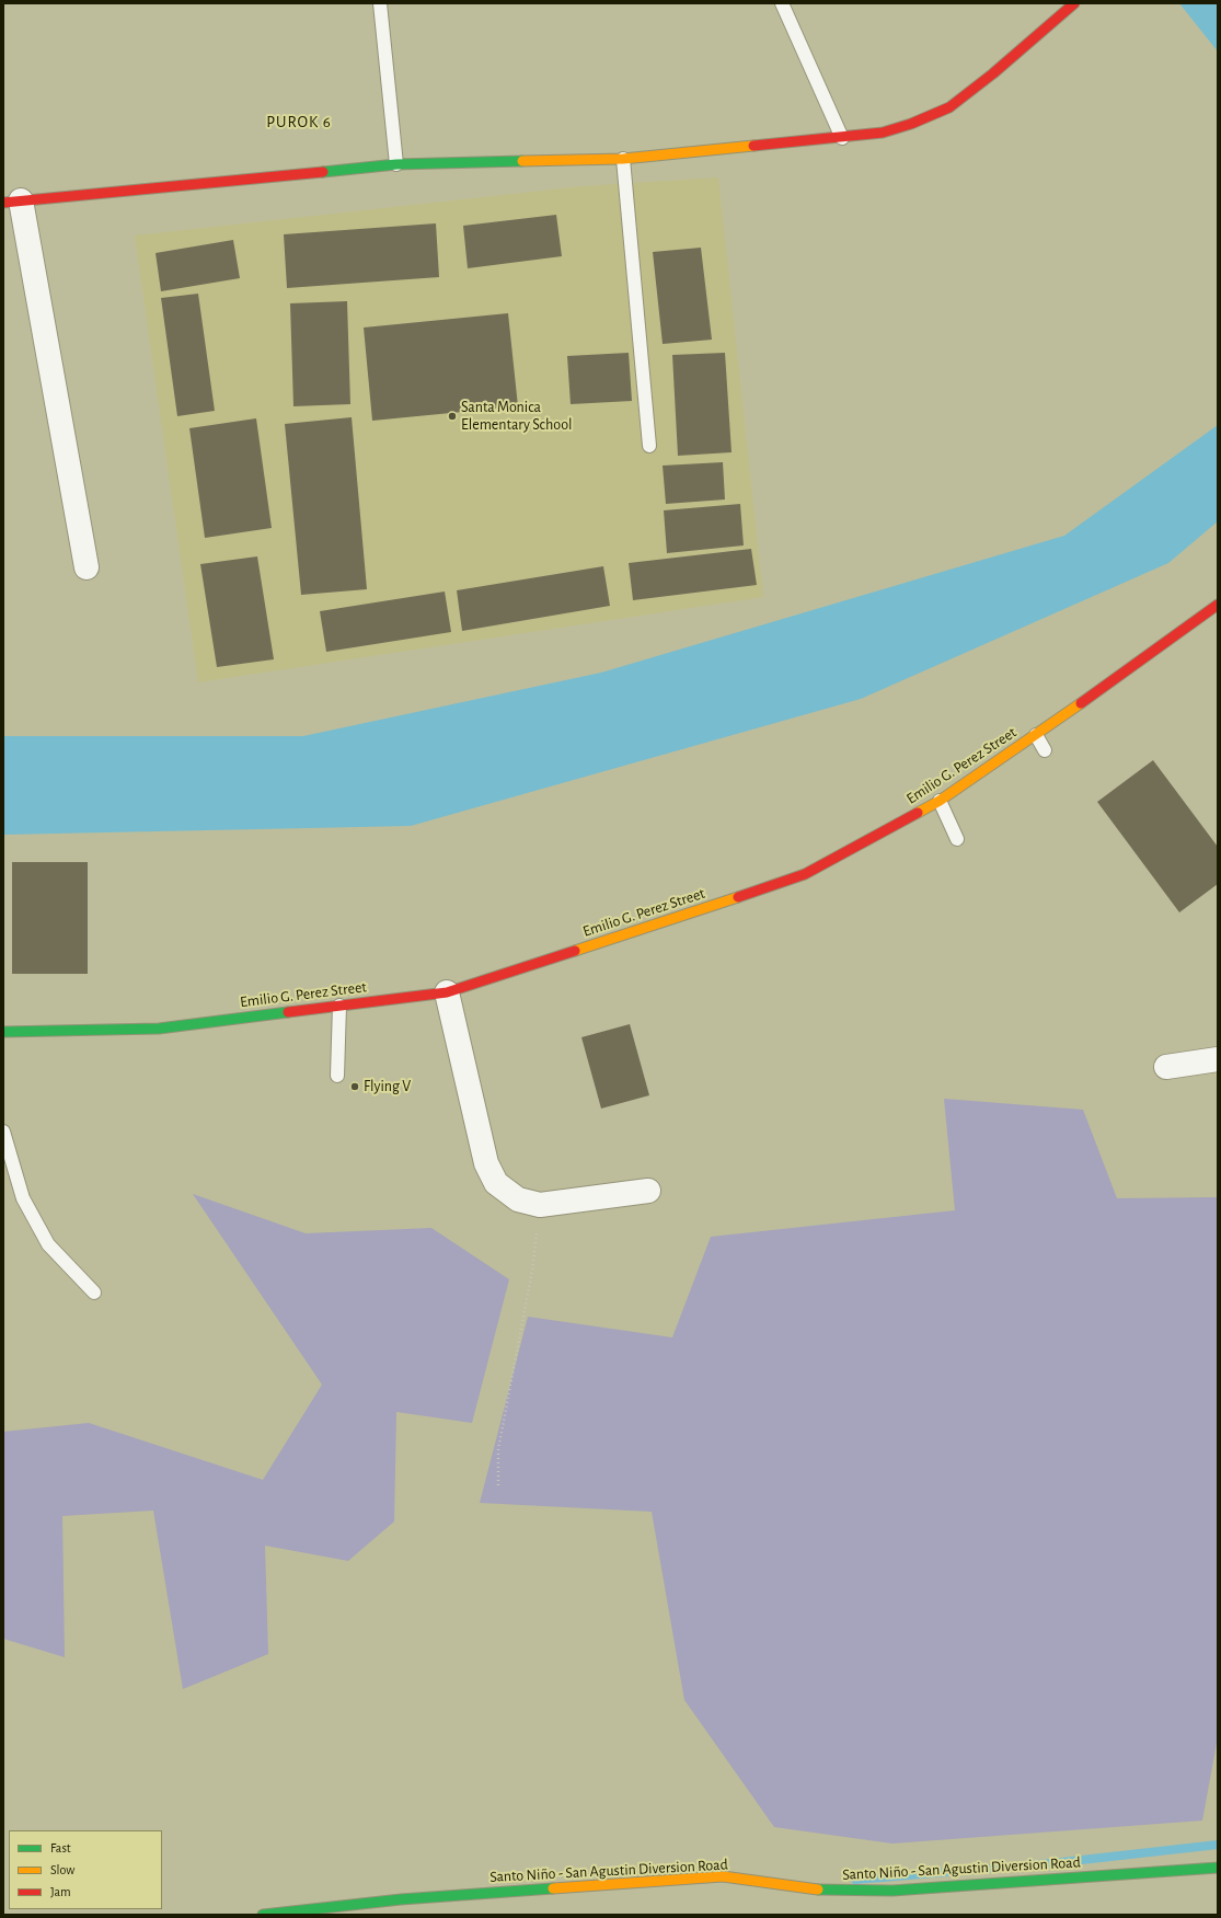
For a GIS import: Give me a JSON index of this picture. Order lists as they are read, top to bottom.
{
  "streets": {
    "main road": ["Emilio G. Perez Street", "Santo Niño - San Agustin Diversion Road"]
  },
  "districts": ["PUROK 6"],
  "places": ["Santa Monica Elementary School", "Flying V"],
  "legend": ["Fast", "Slow", "Jam"]
}
